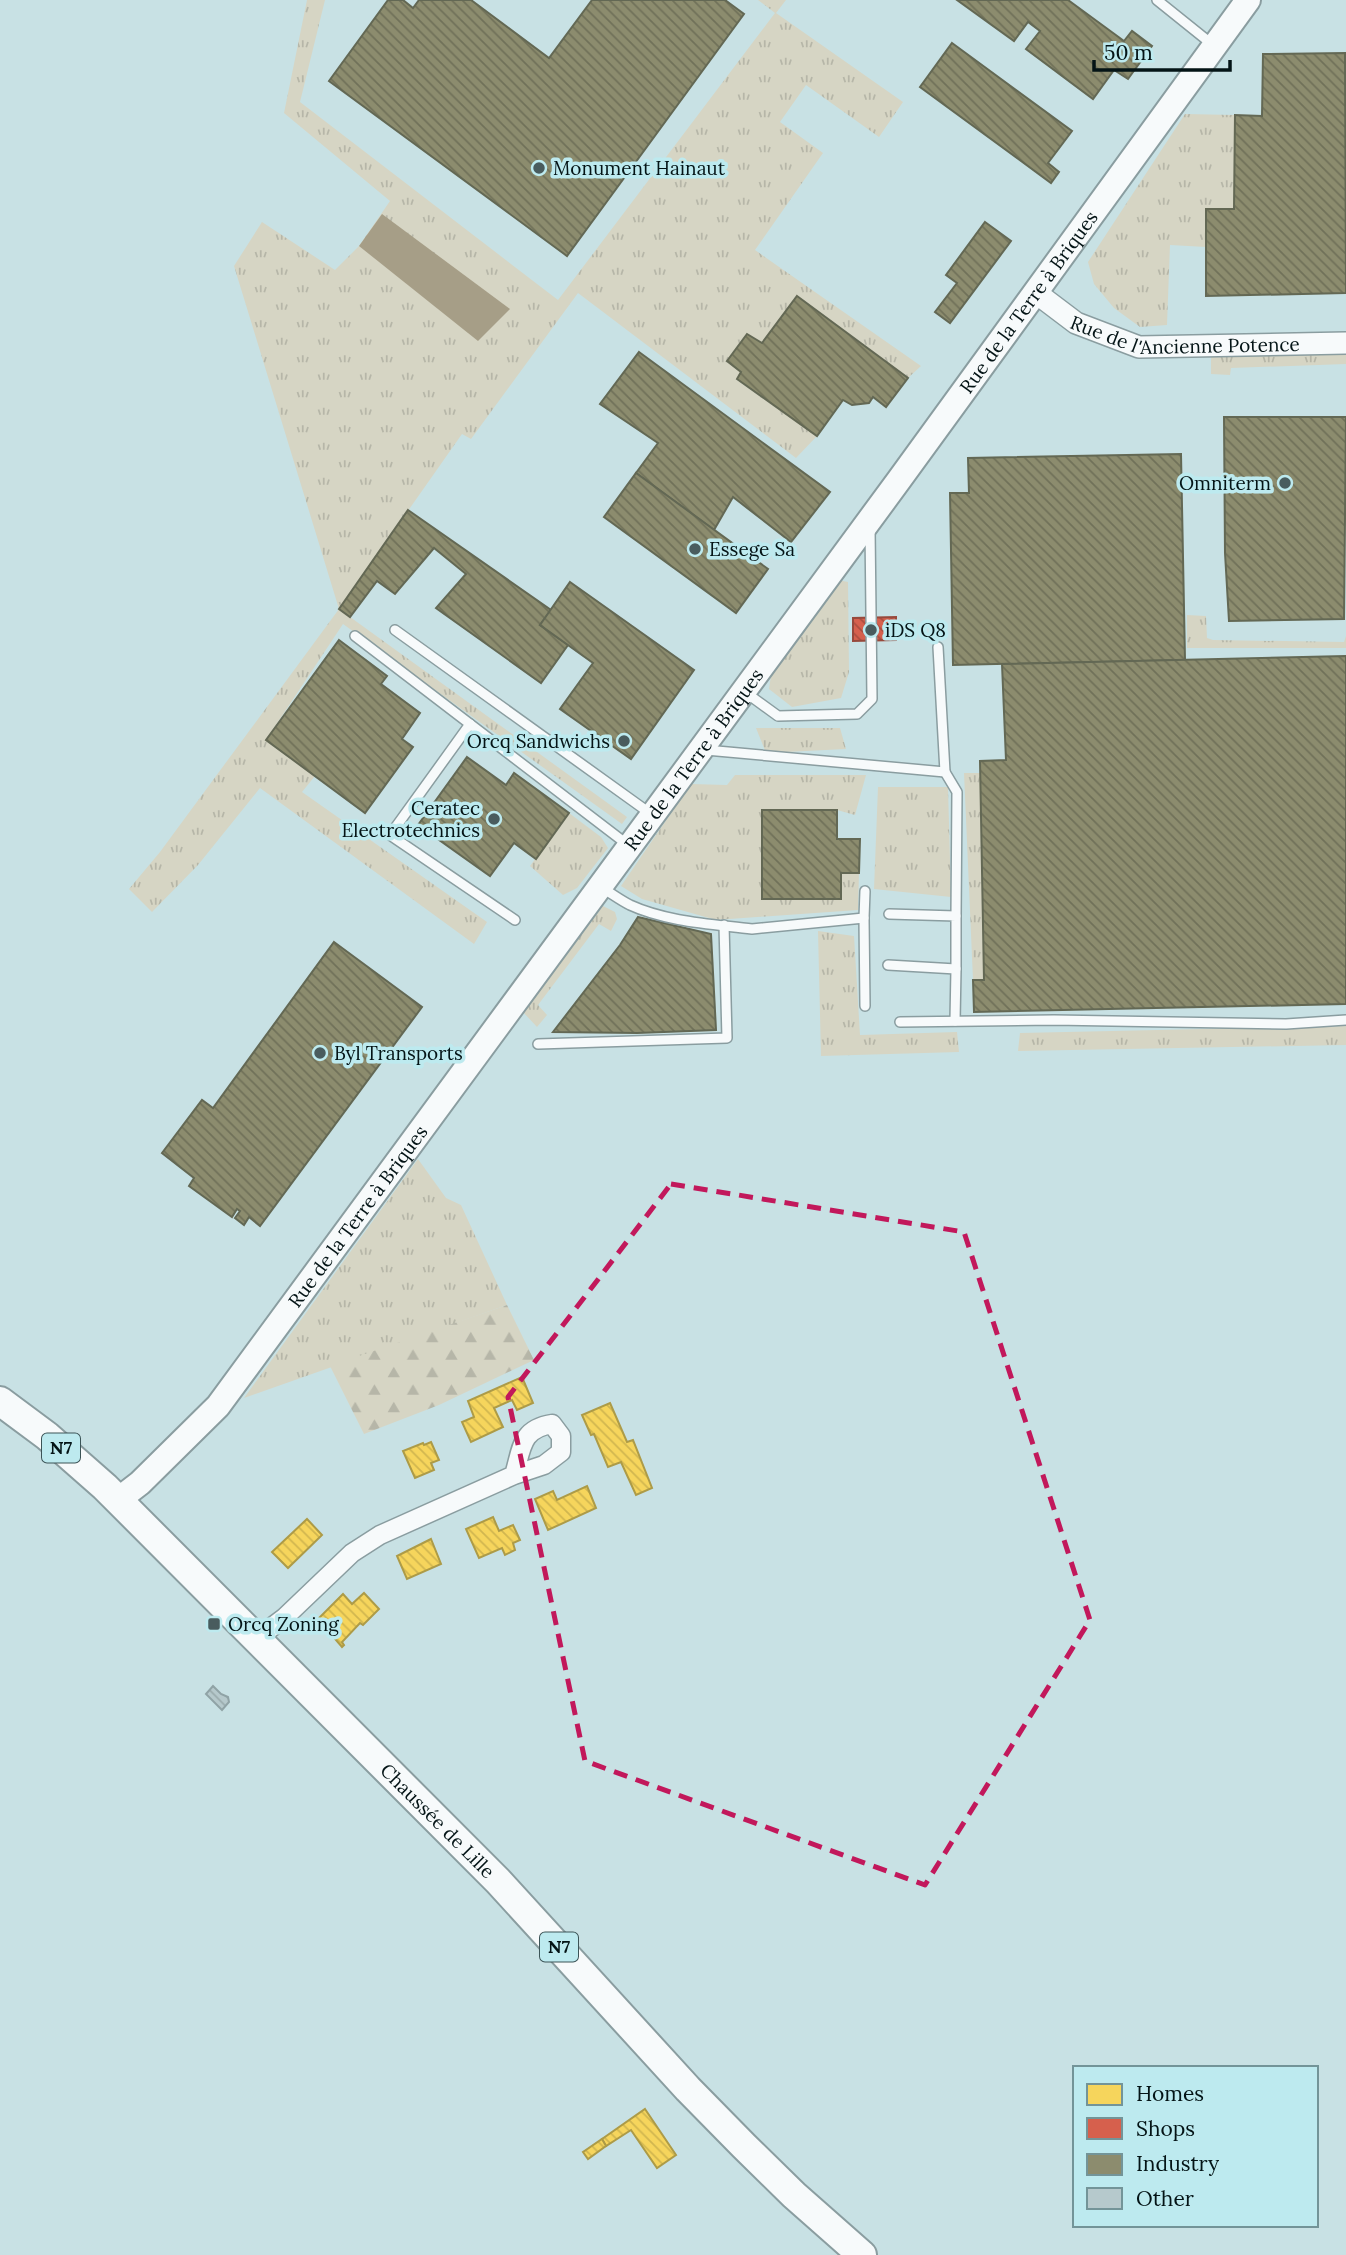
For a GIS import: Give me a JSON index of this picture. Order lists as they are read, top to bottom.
{
  "streets": {
    "main road": ["Rue de la Terre à Briques", "N7", "Chaussée de Lille"],
    "street": ["Rue de l'Ancienne Potence"]
  },
  "crossings": [
    ["Rue de la Terre à Briques", "Rue de l'Ancienne Potence"],
    ["Rue de la Terre à Briques", "Chaussée de Lille"]
  ],
  "places": {
    "other": [
      "Monument Hainaut",
      "Omniterm",
      "Essege Sa",
      "iDS Q8",
      "Orcq Sandwichs",
      "Ceratec Electrotechnics",
      "Byl Transports"
    ],
    "transit": ["Orcq Zoning"]
  },
  "legend": [
    "Homes",
    "Shops",
    "Industry",
    "Other"
  ],
  "scale_bar": "50 m"
}
